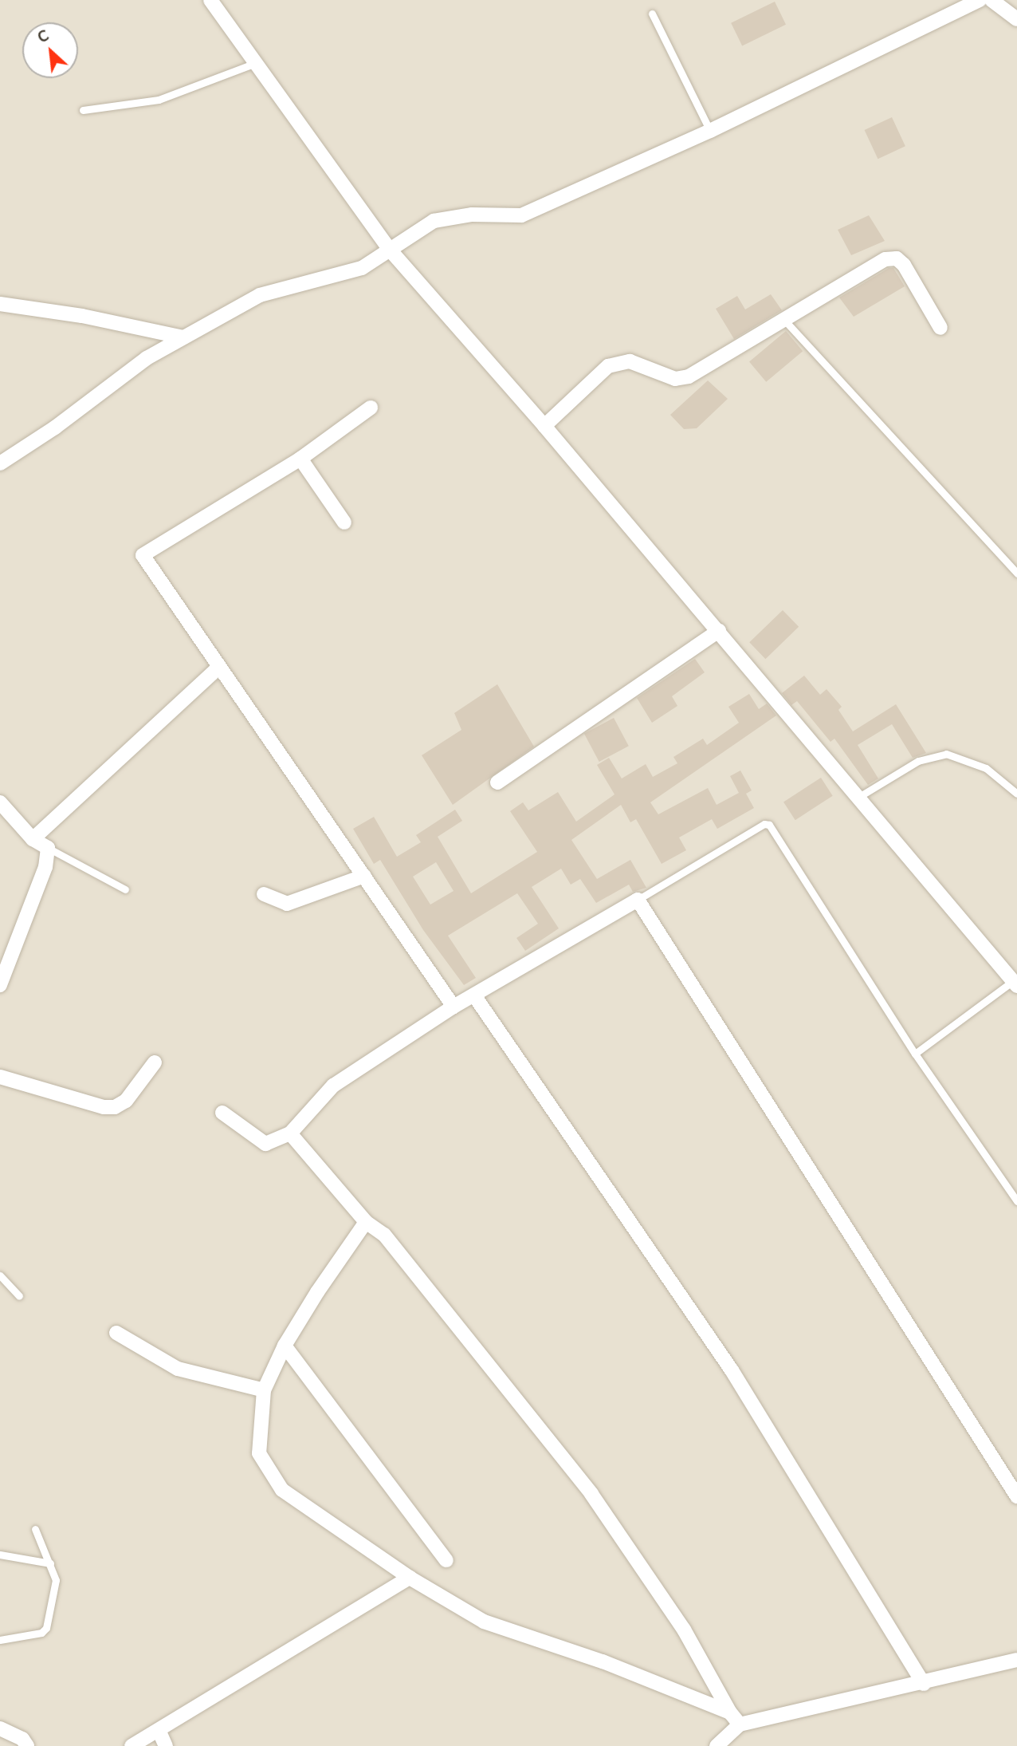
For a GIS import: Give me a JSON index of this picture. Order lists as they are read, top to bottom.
{
  "north": "top left"
}
